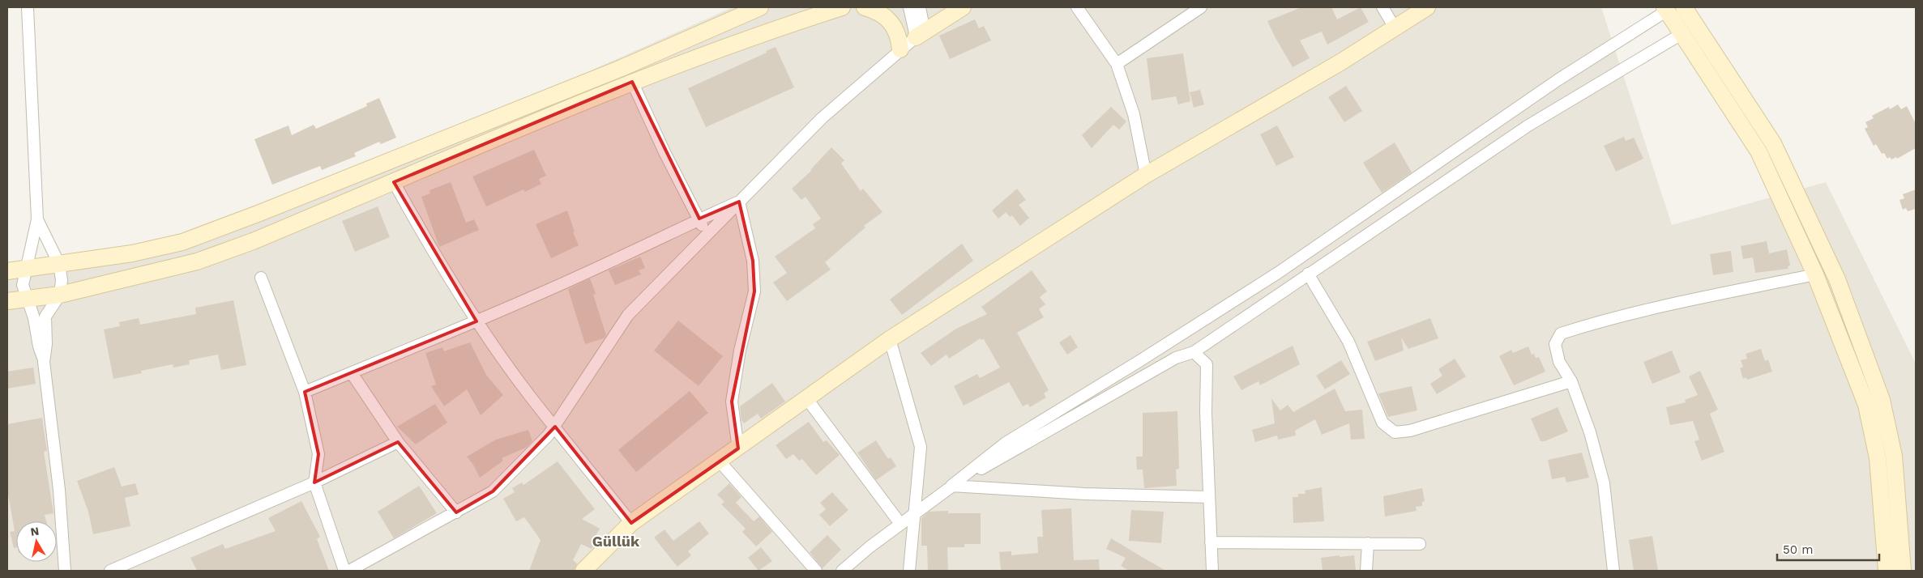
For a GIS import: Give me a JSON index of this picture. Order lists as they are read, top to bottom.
{
  "districts": ["Güllük"],
  "scale_bar": "50 m",
  "north": "top"
}
